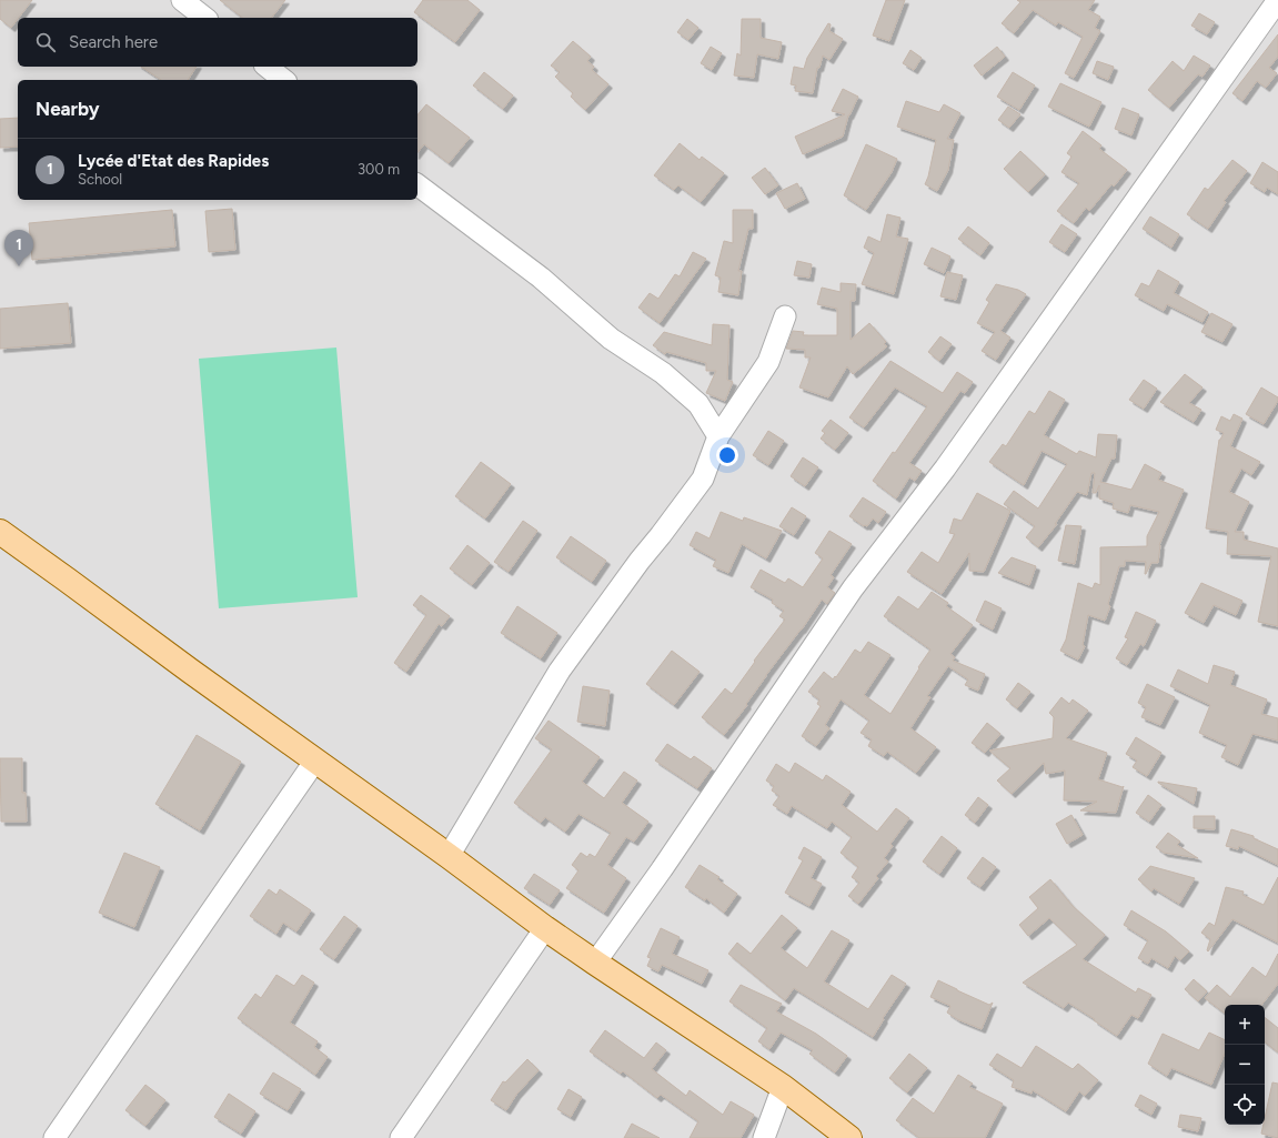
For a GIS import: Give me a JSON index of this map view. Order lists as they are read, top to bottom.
{
  "page": {
    "search": "Search here",
    "heading": "Nearby",
    "list": [
      {
        "mark": "1",
        "name": "Lycée d'Etat des Rapides",
        "note": "School",
        "value": "300 m"
      }
    ],
    "pins": "1",
    "map_buttons": ["+", "−"]
  }
}
